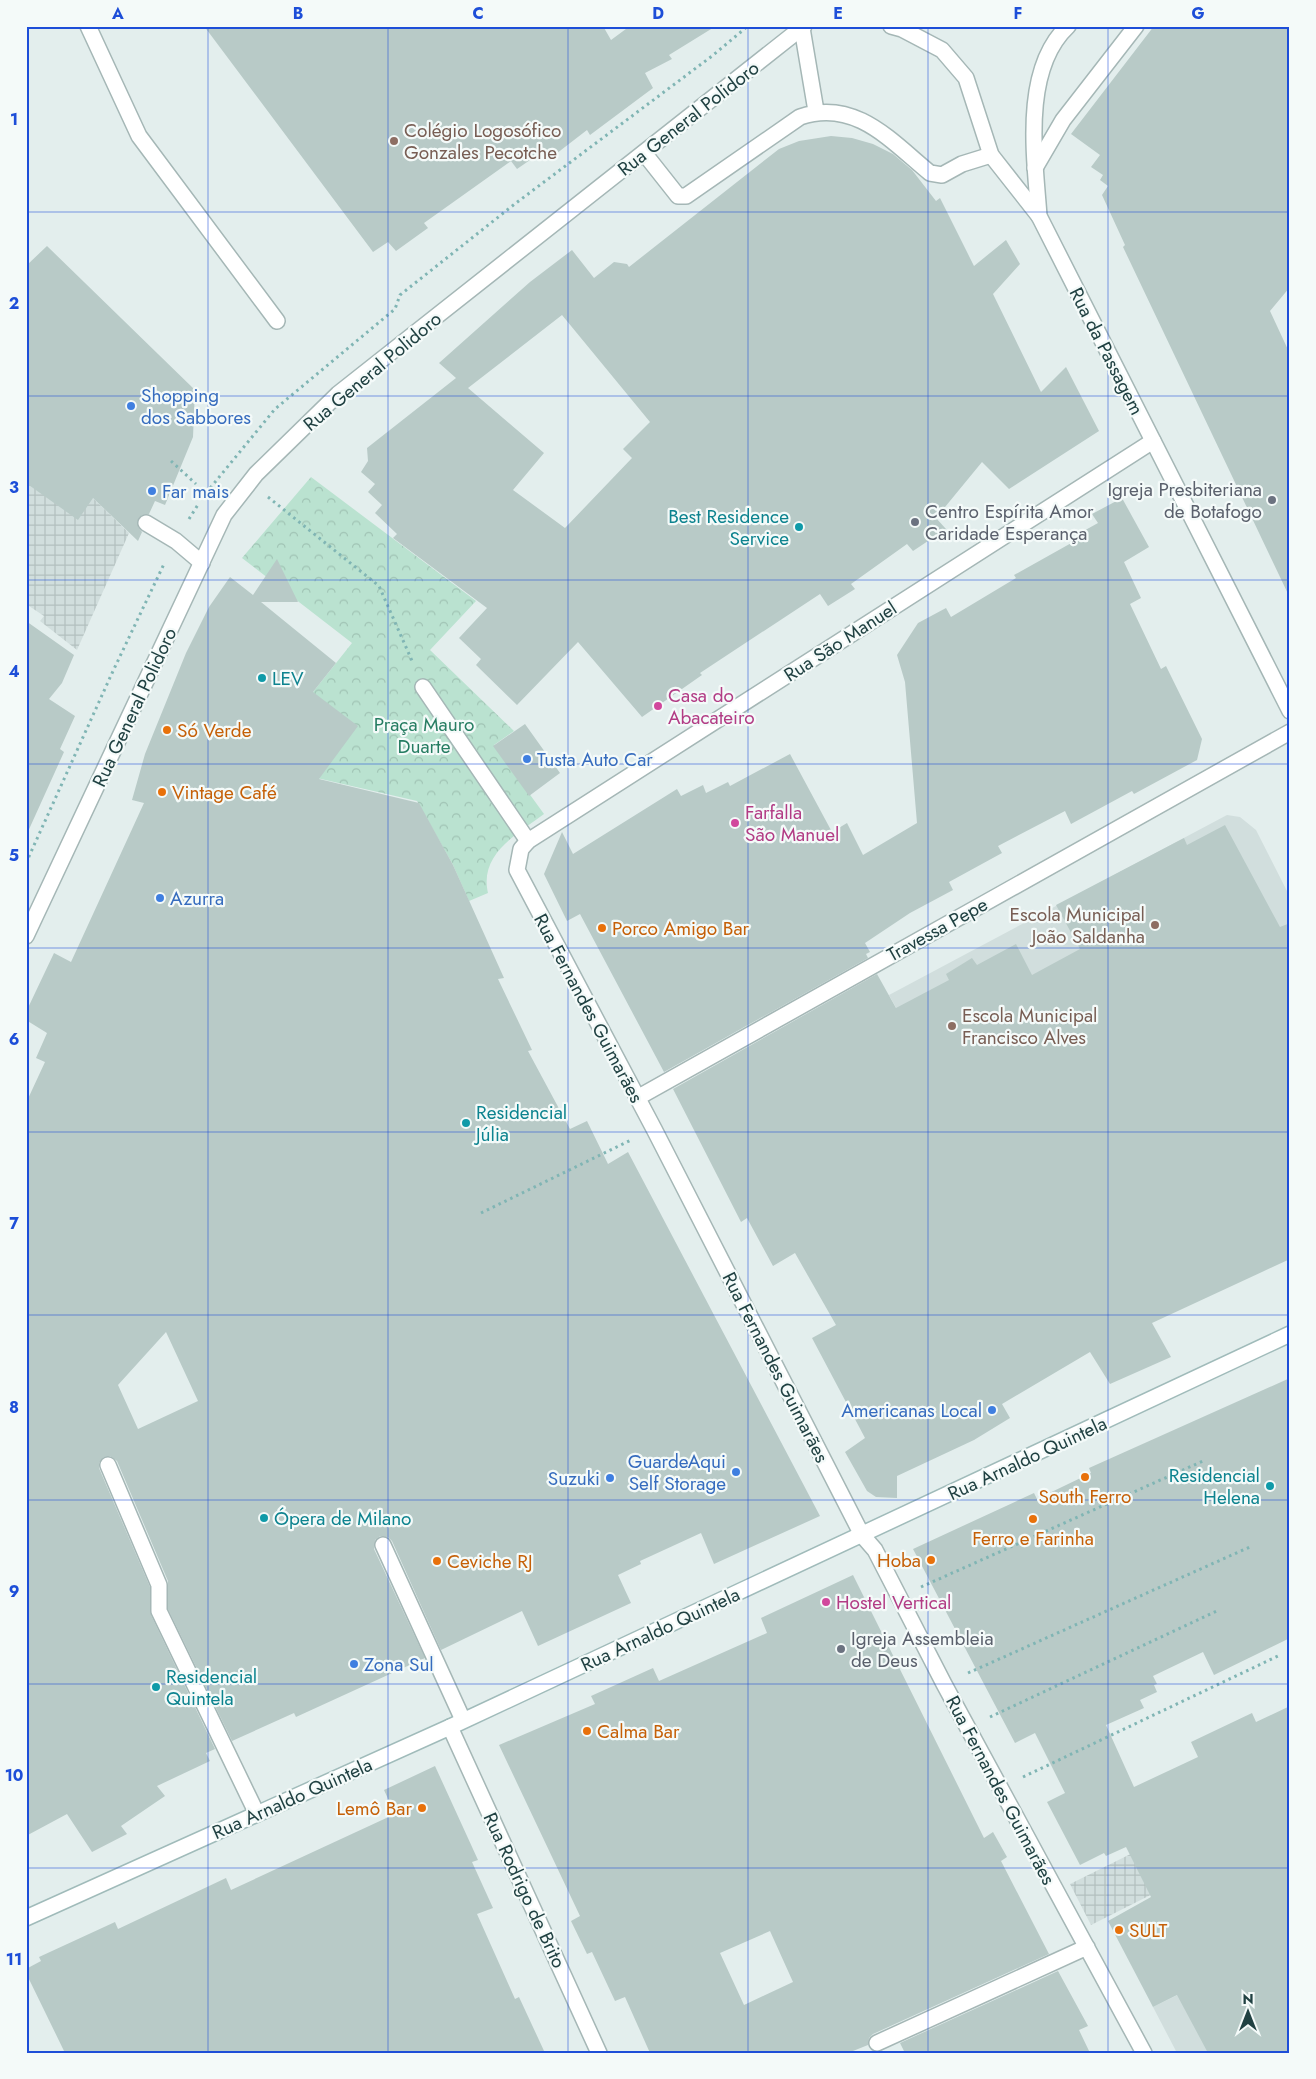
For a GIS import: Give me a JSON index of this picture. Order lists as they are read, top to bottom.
{
  "streets": {
    "street": [
      "Rua General Polidoro",
      "Rua da Passagem",
      "Rua São Manuel",
      "Travessa Pepe",
      "Rua Fernandes Guimarães",
      "Rua Arnaldo Quintela",
      "Rua Rodrigo de Brito"
    ]
  },
  "crossings": [
    ["Rua da Passagem", "Rua São Manuel"],
    ["Rua São Manuel", "Rua Fernandes Guimarães"],
    ["Travessa Pepe", "Rua Fernandes Guimarães"],
    ["Rua Fernandes Guimarães", "Rua Arnaldo Quintela"],
    ["Rua Arnaldo Quintela", "Rua Rodrigo de Brito"]
  ],
  "parks": ["Praça Mauro Duarte"],
  "places": [
    "Colégio Logosófico Gonzales Pecotche",
    "Shopping dos Sabbores",
    "Far mais",
    "Igreja Presbiteriana de Botafogo",
    "Centro Espírita Amor Caridade Esperança",
    "Best Residence Service",
    "LEV",
    "Casa do Abacateiro",
    "Só Verde",
    "Tusta Auto Car",
    "Vintage Café",
    "Farfalla São Manuel",
    "Azurra",
    "Escola Municipal João Saldanha",
    "Porco Amigo Bar",
    "Escola Municipal Francisco Alves",
    "Residencial Júlia",
    "Americanas Local",
    "GuardeAqui Self Storage",
    "South Ferro",
    "Suzuki",
    "Residencial Helena",
    "Ópera de Milano",
    "Ferro e Farinha",
    "Hoba",
    "Ceviche RJ",
    "Hostel Vertical",
    "Igreja Assembleia de Deus",
    "Zona Sul",
    "Residencial Quintela",
    "Calma Bar",
    "Lemô Bar",
    "SULT"
  ],
  "north": "top",
  "grid": {
    "columns": [
      "A",
      "B",
      "C",
      "D",
      "E",
      "F",
      "G"
    ],
    "rows": [
      "1",
      "2",
      "3",
      "4",
      "5",
      "6",
      "7",
      "8",
      "9",
      "10",
      "11"
    ]
  }
}
